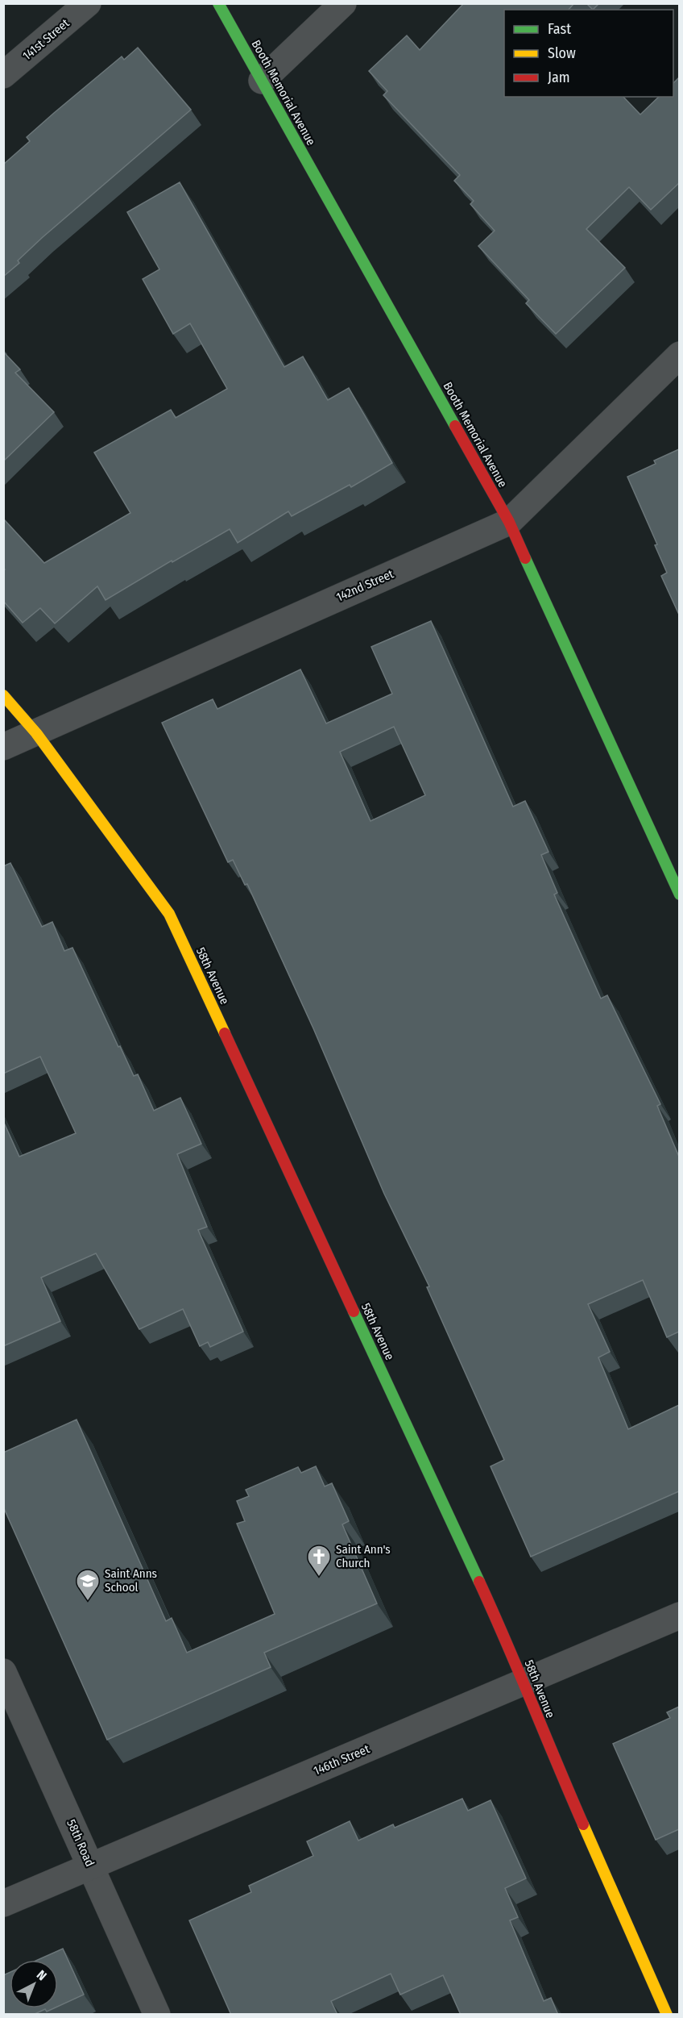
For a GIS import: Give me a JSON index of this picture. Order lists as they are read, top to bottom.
{
  "streets": {
    "street": [
      "141st Street",
      "Booth Memorial Avenue",
      "142nd Street",
      "58th Avenue",
      "146th Street",
      "58th Road"
    ]
  },
  "crossings": [
    ["Booth Memorial Avenue", "142nd Street"],
    ["142nd Street", "58th Avenue"],
    ["58th Avenue", "146th Street"],
    ["146th Street", "58th Road"]
  ],
  "places": {
    "church": ["Saint Ann's Church"],
    "school or university": ["Saint Anns School"]
  },
  "legend": ["Fast", "Slow", "Jam"],
  "north": "top right"
}
